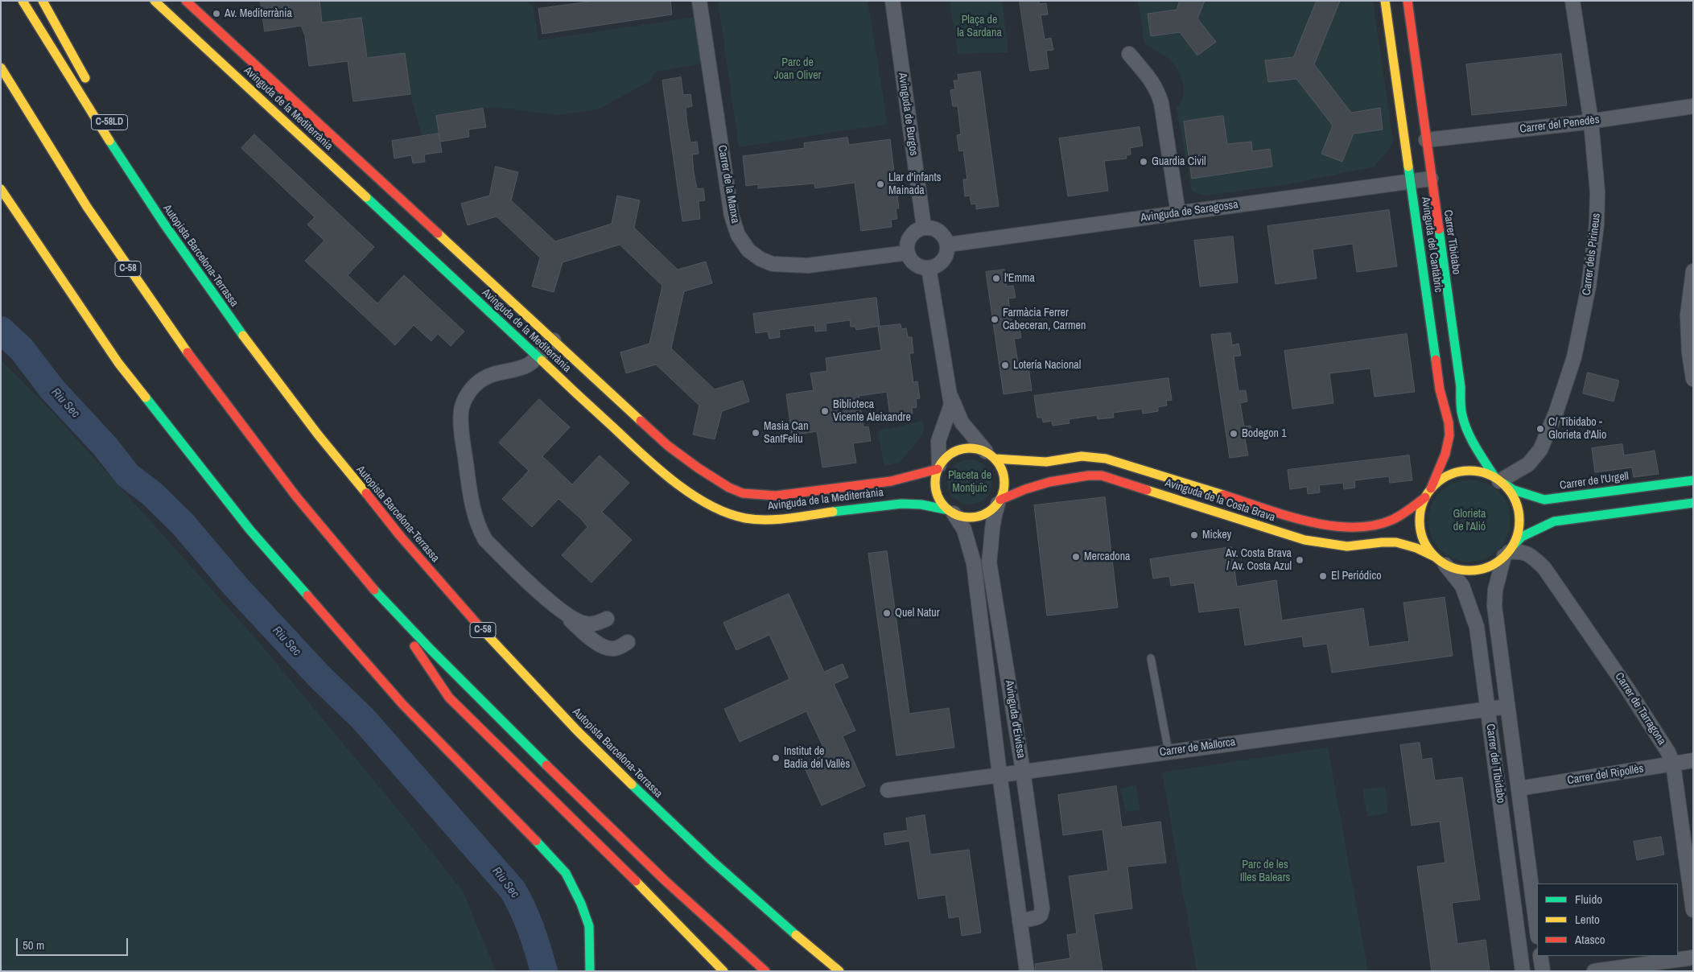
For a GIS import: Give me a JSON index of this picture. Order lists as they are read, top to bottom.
{
  "streets": {
    "main road": [
      "Avinguda de la Mediterrània",
      "C-58LD",
      "Carrer Tibidabo",
      "Avinguda del Cantàbric",
      "Autopista Barcelona-Terrassa",
      "C-58",
      "Carrer de l'Urgell",
      "Avinguda de la Costa Brava"
    ],
    "street": [
      "Avinguda de Burgos",
      "Carrer del Penedès",
      "Carrer de la Manxa",
      "Avinguda de Saragossa",
      "Carrer dels Pirineus",
      "Carrer de Tarragona",
      "Avinguda d'Eivissa",
      "Carrer de Mallorca",
      "Carrer del Tibidabo",
      "Carrer del Ripollès"
    ]
  },
  "crossings": [
    ["Avinguda de la Mediterrània", "Avinguda de la Costa Brava"],
    ["Avinguda de la Mediterrània", "Avinguda d'Eivissa"],
    ["Avinguda de Burgos", "Carrer de la Manxa"],
    ["Avinguda de Burgos", "Avinguda de Saragossa"],
    ["C-58LD", "Autopista Barcelona-Terrassa"],
    ["Carrer del Penedès", "Carrer Tibidabo"],
    ["Carrer del Penedès", "Carrer dels Pirineus"],
    ["Carrer de la Manxa", "Avinguda de Saragossa"],
    ["Avinguda de Saragossa", "Carrer Tibidabo"],
    ["Avinguda de Saragossa", "Avinguda del Cantàbric"],
    ["Carrer Tibidabo", "Avinguda del Cantàbric"],
    ["Carrer Tibidabo", "Carrer dels Pirineus"],
    ["Carrer Tibidabo", "Carrer de l'Urgell"],
    ["Carrer Tibidabo", "Avinguda de la Costa Brava"],
    ["Carrer Tibidabo", "Carrer de Tarragona"],
    ["Carrer Tibidabo", "Carrer del Tibidabo"],
    ["Avinguda del Cantàbric", "Carrer dels Pirineus"],
    ["Avinguda del Cantàbric", "Carrer de l'Urgell"],
    ["Avinguda del Cantàbric", "Avinguda de la Costa Brava"],
    ["Avinguda del Cantàbric", "Carrer de Tarragona"],
    ["Avinguda del Cantàbric", "Carrer del Tibidabo"],
    ["Carrer dels Pirineus", "Carrer de l'Urgell"],
    ["Carrer dels Pirineus", "Avinguda de la Costa Brava"],
    ["Carrer dels Pirineus", "Carrer de Tarragona"],
    ["Carrer dels Pirineus", "Carrer del Tibidabo"],
    ["Carrer de l'Urgell", "Avinguda de la Costa Brava"],
    ["Carrer de l'Urgell", "Carrer de Tarragona"],
    ["Carrer de l'Urgell", "Carrer del Tibidabo"],
    ["Avinguda de la Costa Brava", "Carrer de Tarragona"],
    ["Avinguda de la Costa Brava", "Avinguda d'Eivissa"],
    ["Avinguda de la Costa Brava", "Carrer del Tibidabo"],
    ["Carrer de Tarragona", "Carrer del Tibidabo"],
    ["Carrer de Tarragona", "Carrer del Ripollès"],
    ["Avinguda d'Eivissa", "Carrer de Mallorca"],
    ["Carrer de Mallorca", "Carrer del Tibidabo"],
    ["Carrer del Tibidabo", "Carrer del Ripollès"]
  ],
  "water": ["Riu Sec"],
  "parks": [
    "Plaça de la Sardana",
    "Parc de Joan Oliver",
    "Placeta de Montjuïc",
    "Glorieta de l'Alió",
    "Parc de les Illes Balears"
  ],
  "places": [
    "Av. Mediterrània",
    "Guardia Civil",
    "Llar d'infants Mainada",
    "l'Emma",
    "Farmàcia Ferrer Cabeceran, Carmen",
    "Lotería Nacional",
    "Biblioteca Vicente Aleixandre",
    "C/ Tibidabo - Glorieta d'Alio",
    "Masia Can SantFeliu",
    "Bodegon 1",
    "Mickey",
    "Mercadona",
    "Av. Costa Brava / Av. Costa Azul",
    "El Periódico",
    "Quel Natur",
    "Institut de Badia del Vallès"
  ],
  "legend": ["Fluido", "Lento", "Atasco"],
  "scale_bar": "50 m"
}
